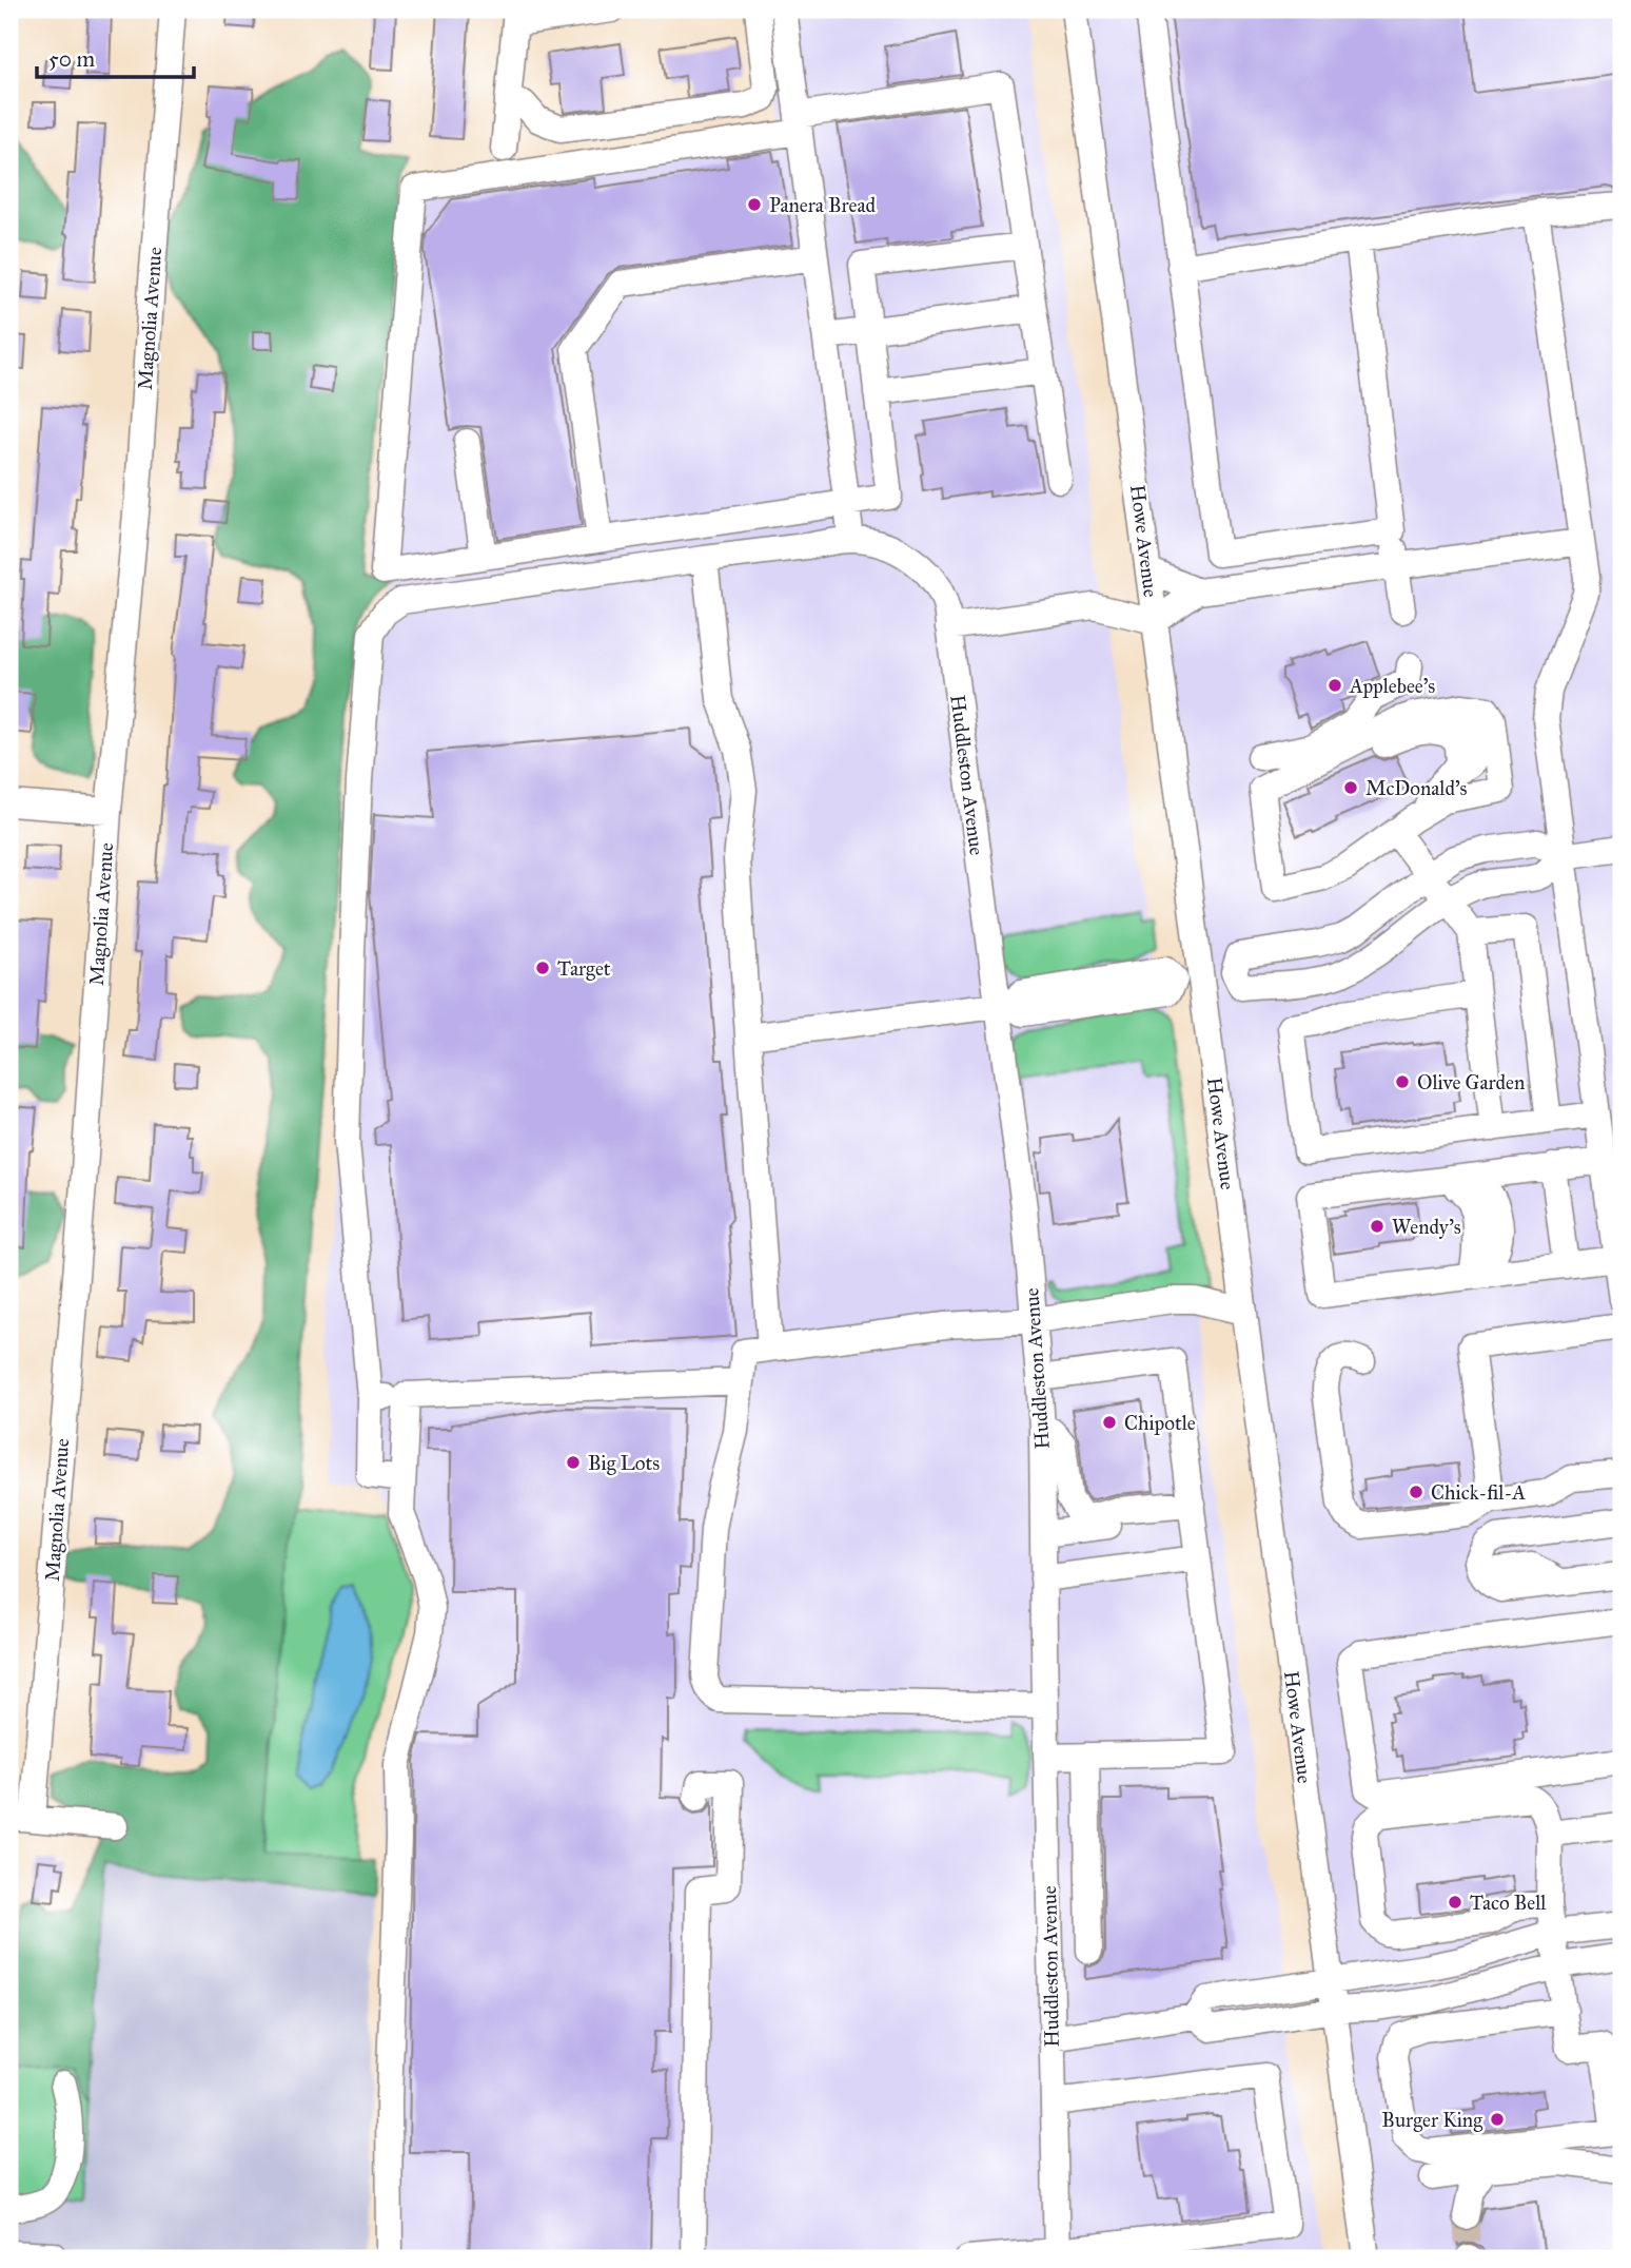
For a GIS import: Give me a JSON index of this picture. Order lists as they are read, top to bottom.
{
  "streets": {
    "street": ["Magnolia Avenue", "Howe Avenue", "Huddleston Avenue"]
  },
  "places": [
    "Panera Bread",
    "Applebee's",
    "McDonald's",
    "Target",
    "Olive Garden",
    "Wendy's",
    "Chipotle",
    "Big Lots",
    "Chick-fil-A",
    "Taco Bell",
    "Burger King"
  ],
  "scale_bar": "50 m"
}
